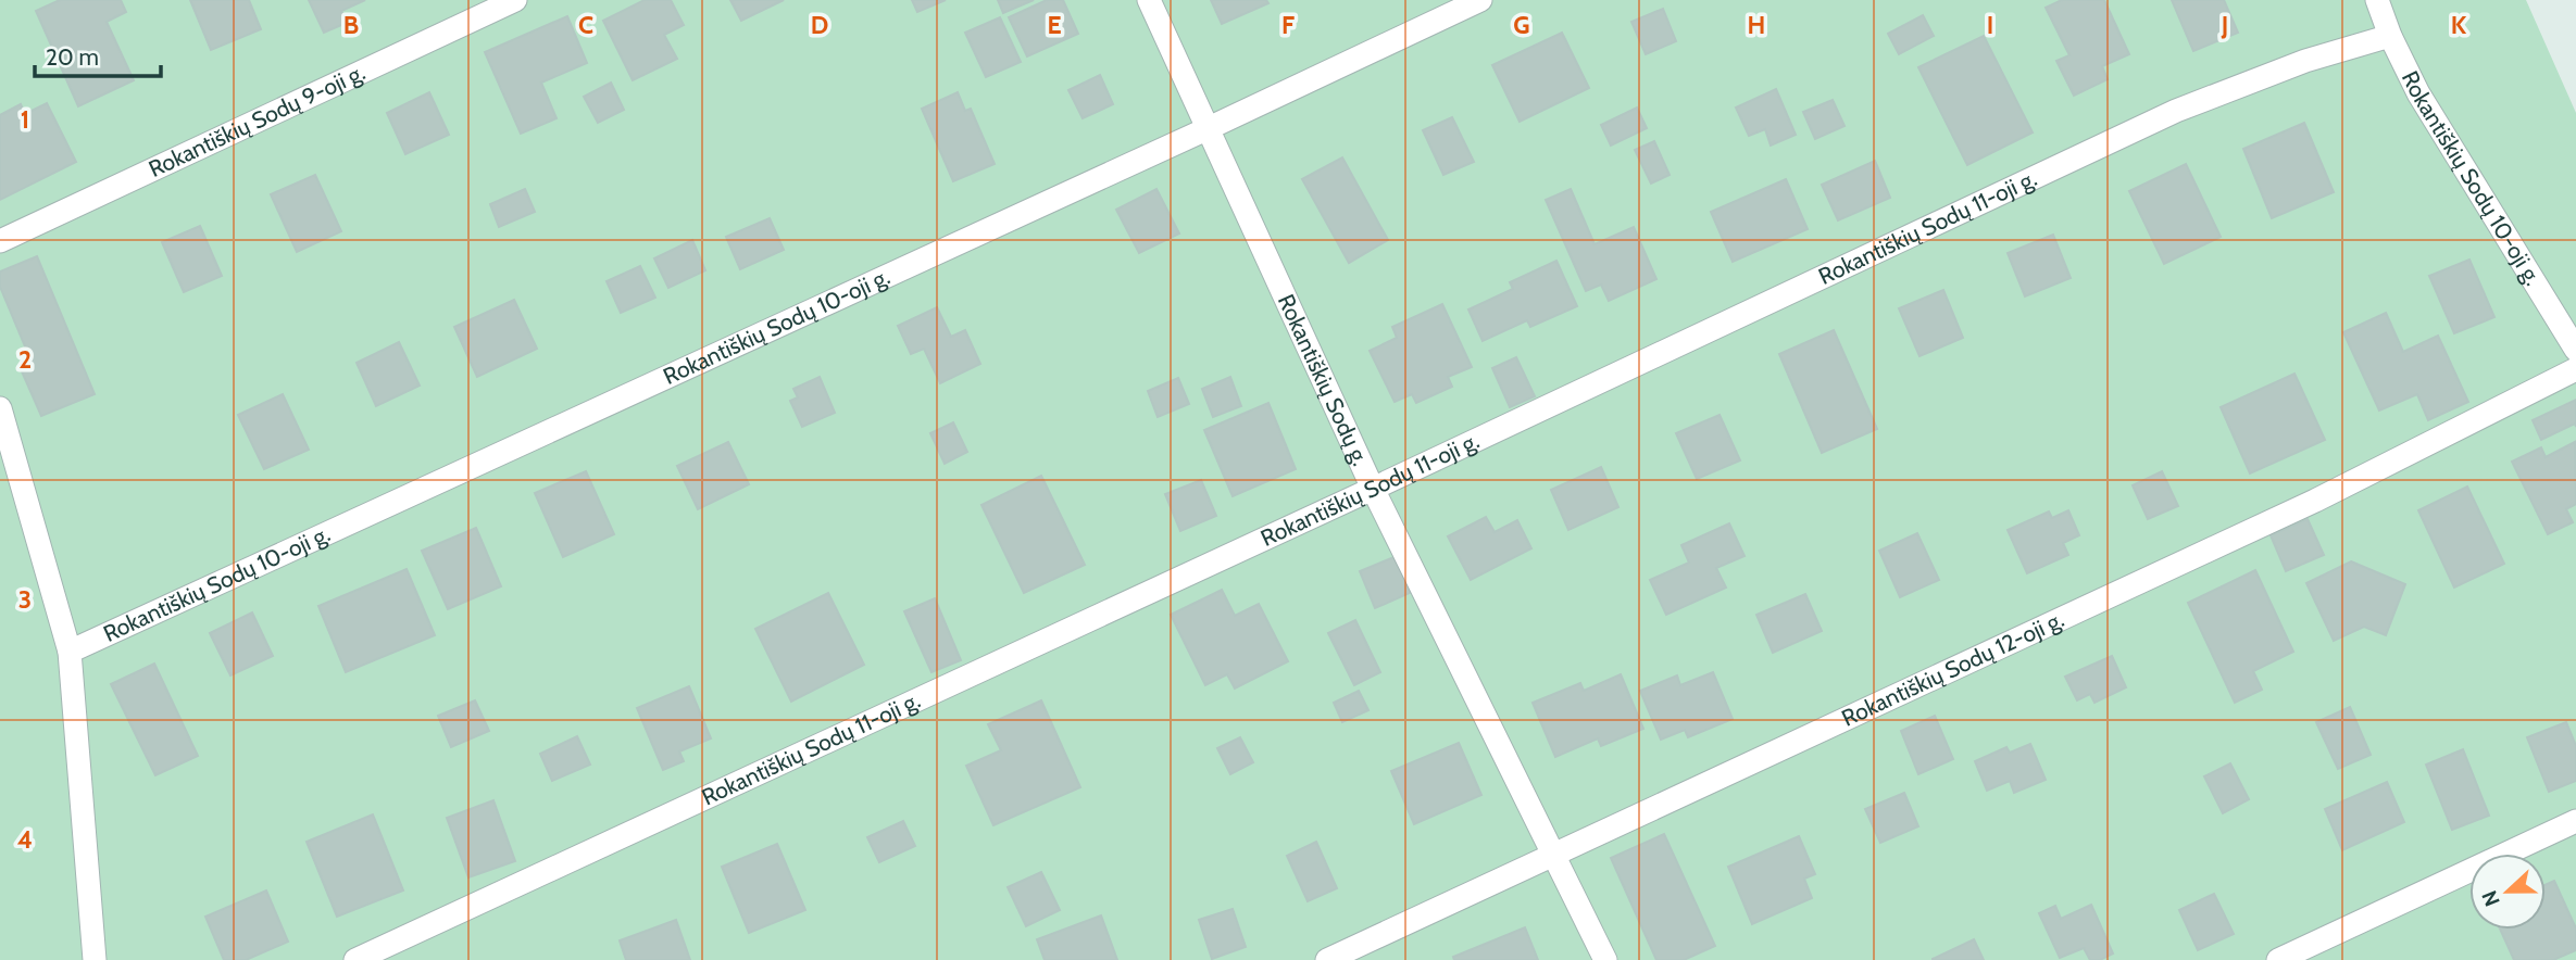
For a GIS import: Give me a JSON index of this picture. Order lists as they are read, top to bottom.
{
  "streets": {
    "street": [
      "Rokantiškių Sodų 9-oji g.",
      "Rokantiškių Sodų 10-oji g.",
      "Rokantiškių Sodų 11-oji g.",
      "Rokantiškių Sodų g.",
      "Rokantiškių Sodų 12-oji g."
    ]
  },
  "crossings": [
    ["Rokantiškių Sodų 10-oji g.", "Rokantiškių Sodų 11-oji g."],
    ["Rokantiškių Sodų 10-oji g.", "Rokantiškių Sodų g."],
    ["Rokantiškių Sodų 11-oji g.", "Rokantiškių Sodų g."],
    ["Rokantiškių Sodų g.", "Rokantiškių Sodų 12-oji g."]
  ],
  "scale_bar": "20 m",
  "north": "left",
  "grid": {
    "columns": [
      "B",
      "C",
      "D",
      "E",
      "F",
      "G",
      "H",
      "I",
      "J",
      "K"
    ],
    "rows": [
      "1",
      "2",
      "3",
      "4"
    ]
  }
}
